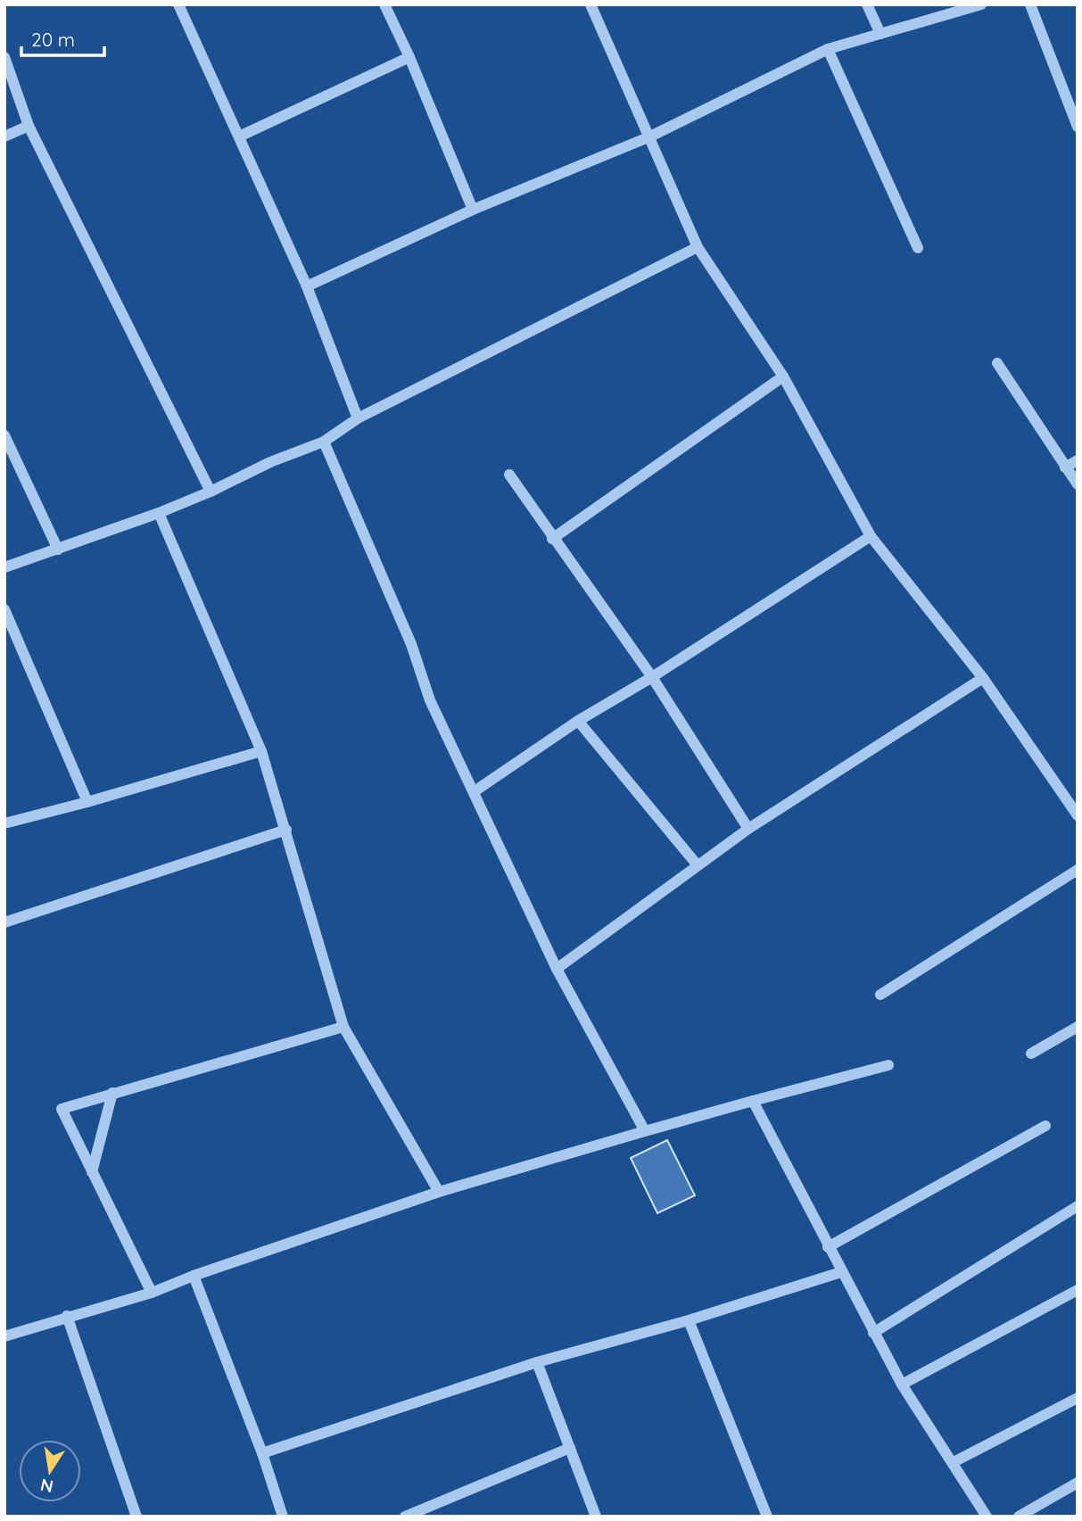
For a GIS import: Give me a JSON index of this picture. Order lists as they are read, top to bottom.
{
  "scale_bar": "20 m",
  "north": "bottom"
}
